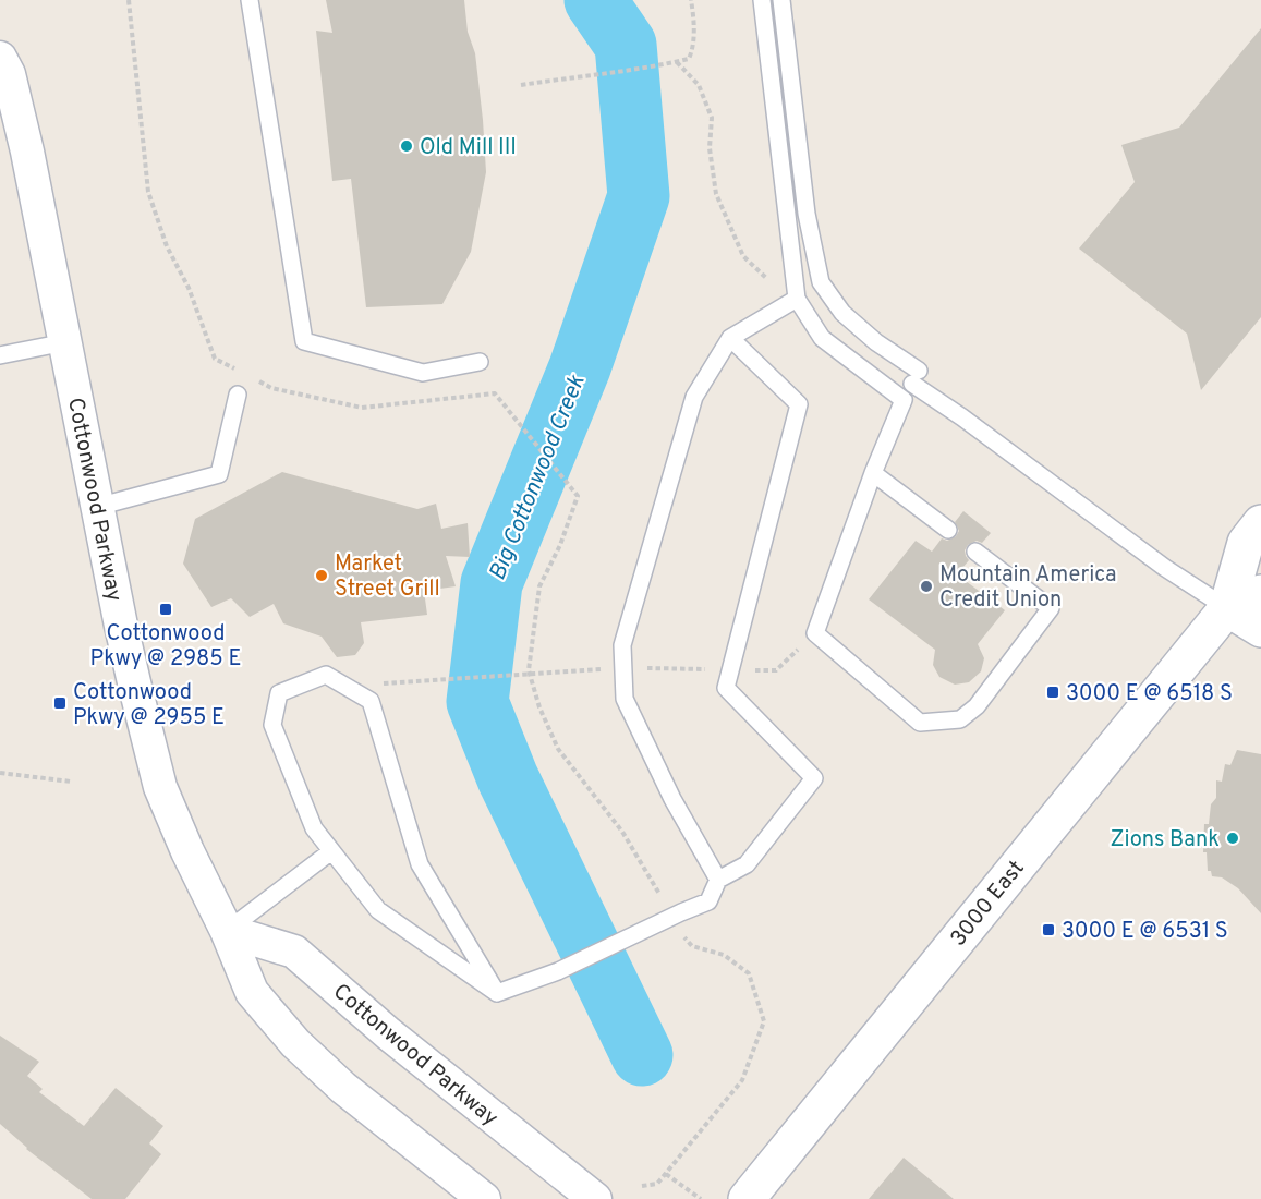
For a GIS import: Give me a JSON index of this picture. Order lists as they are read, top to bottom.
{
  "streets": {
    "main road": ["3000 East"],
    "street": ["Cottonwood Parkway"]
  },
  "water": ["Big Cottonwood Creek"],
  "places": {
    "other": [
      "Old Mill III",
      "Market Street Grill",
      "Mountain America Credit Union",
      "Zions Bank"
    ],
    "transit": [
      "Cottonwood Pkwy @ 2985 E",
      "3000 E @ 6518 S",
      "Cottonwood Pkwy @ 2955 E",
      "3000 E @ 6531 S"
    ]
  }
}
